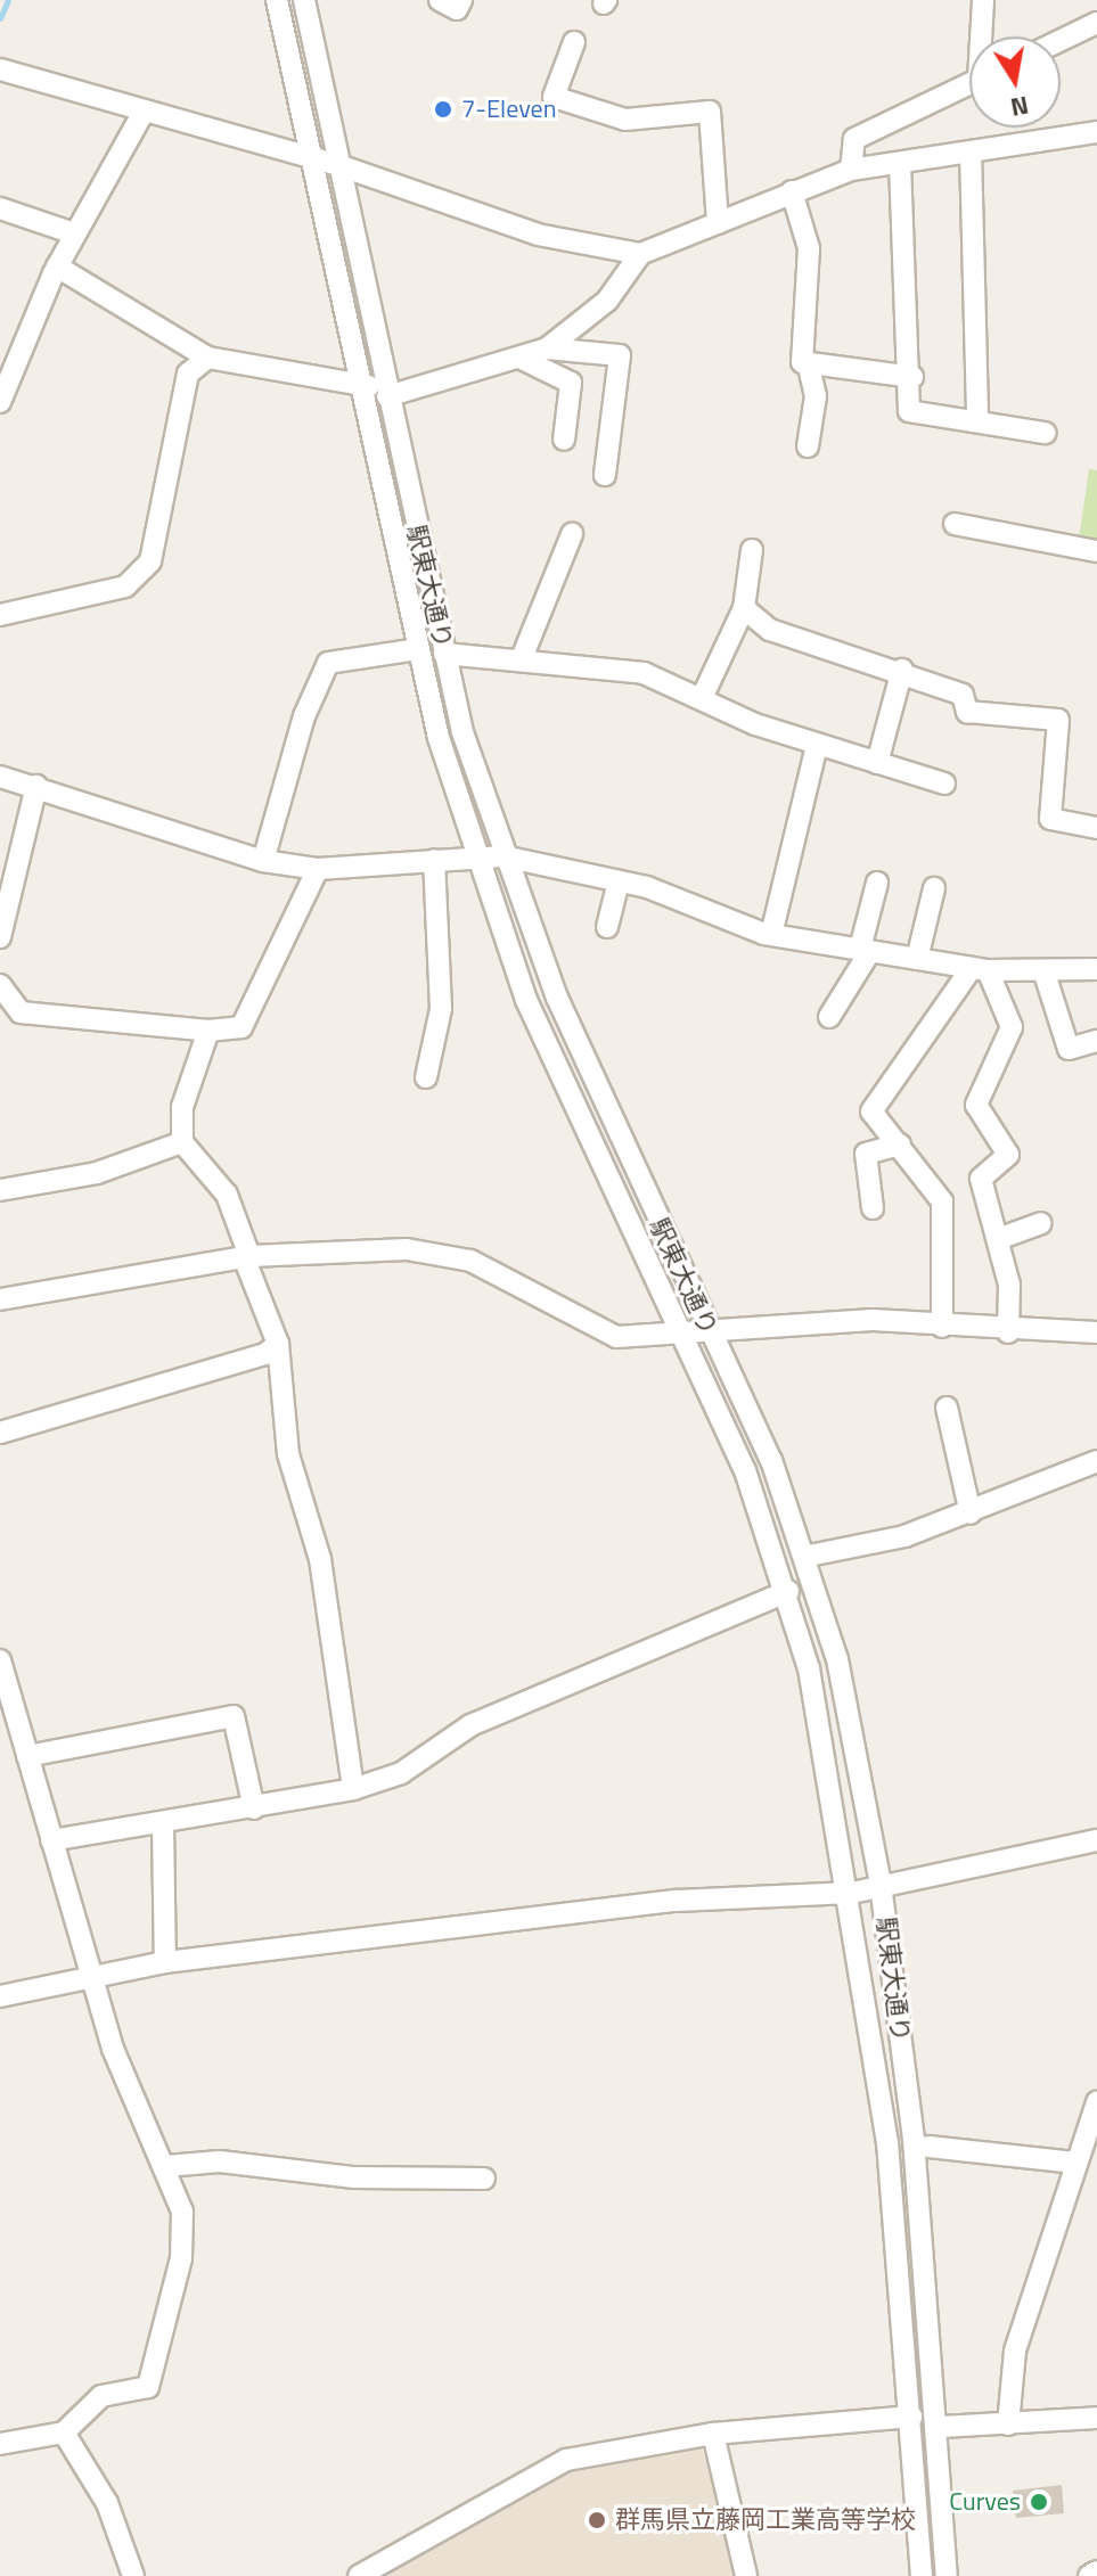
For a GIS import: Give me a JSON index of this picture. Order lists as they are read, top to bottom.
{
  "streets": {
    "street": ["駅東大通り"]
  },
  "places": ["7-Eleven", "Curves", "群馬県立藤岡工業高等学校"],
  "north": "bottom"
}
